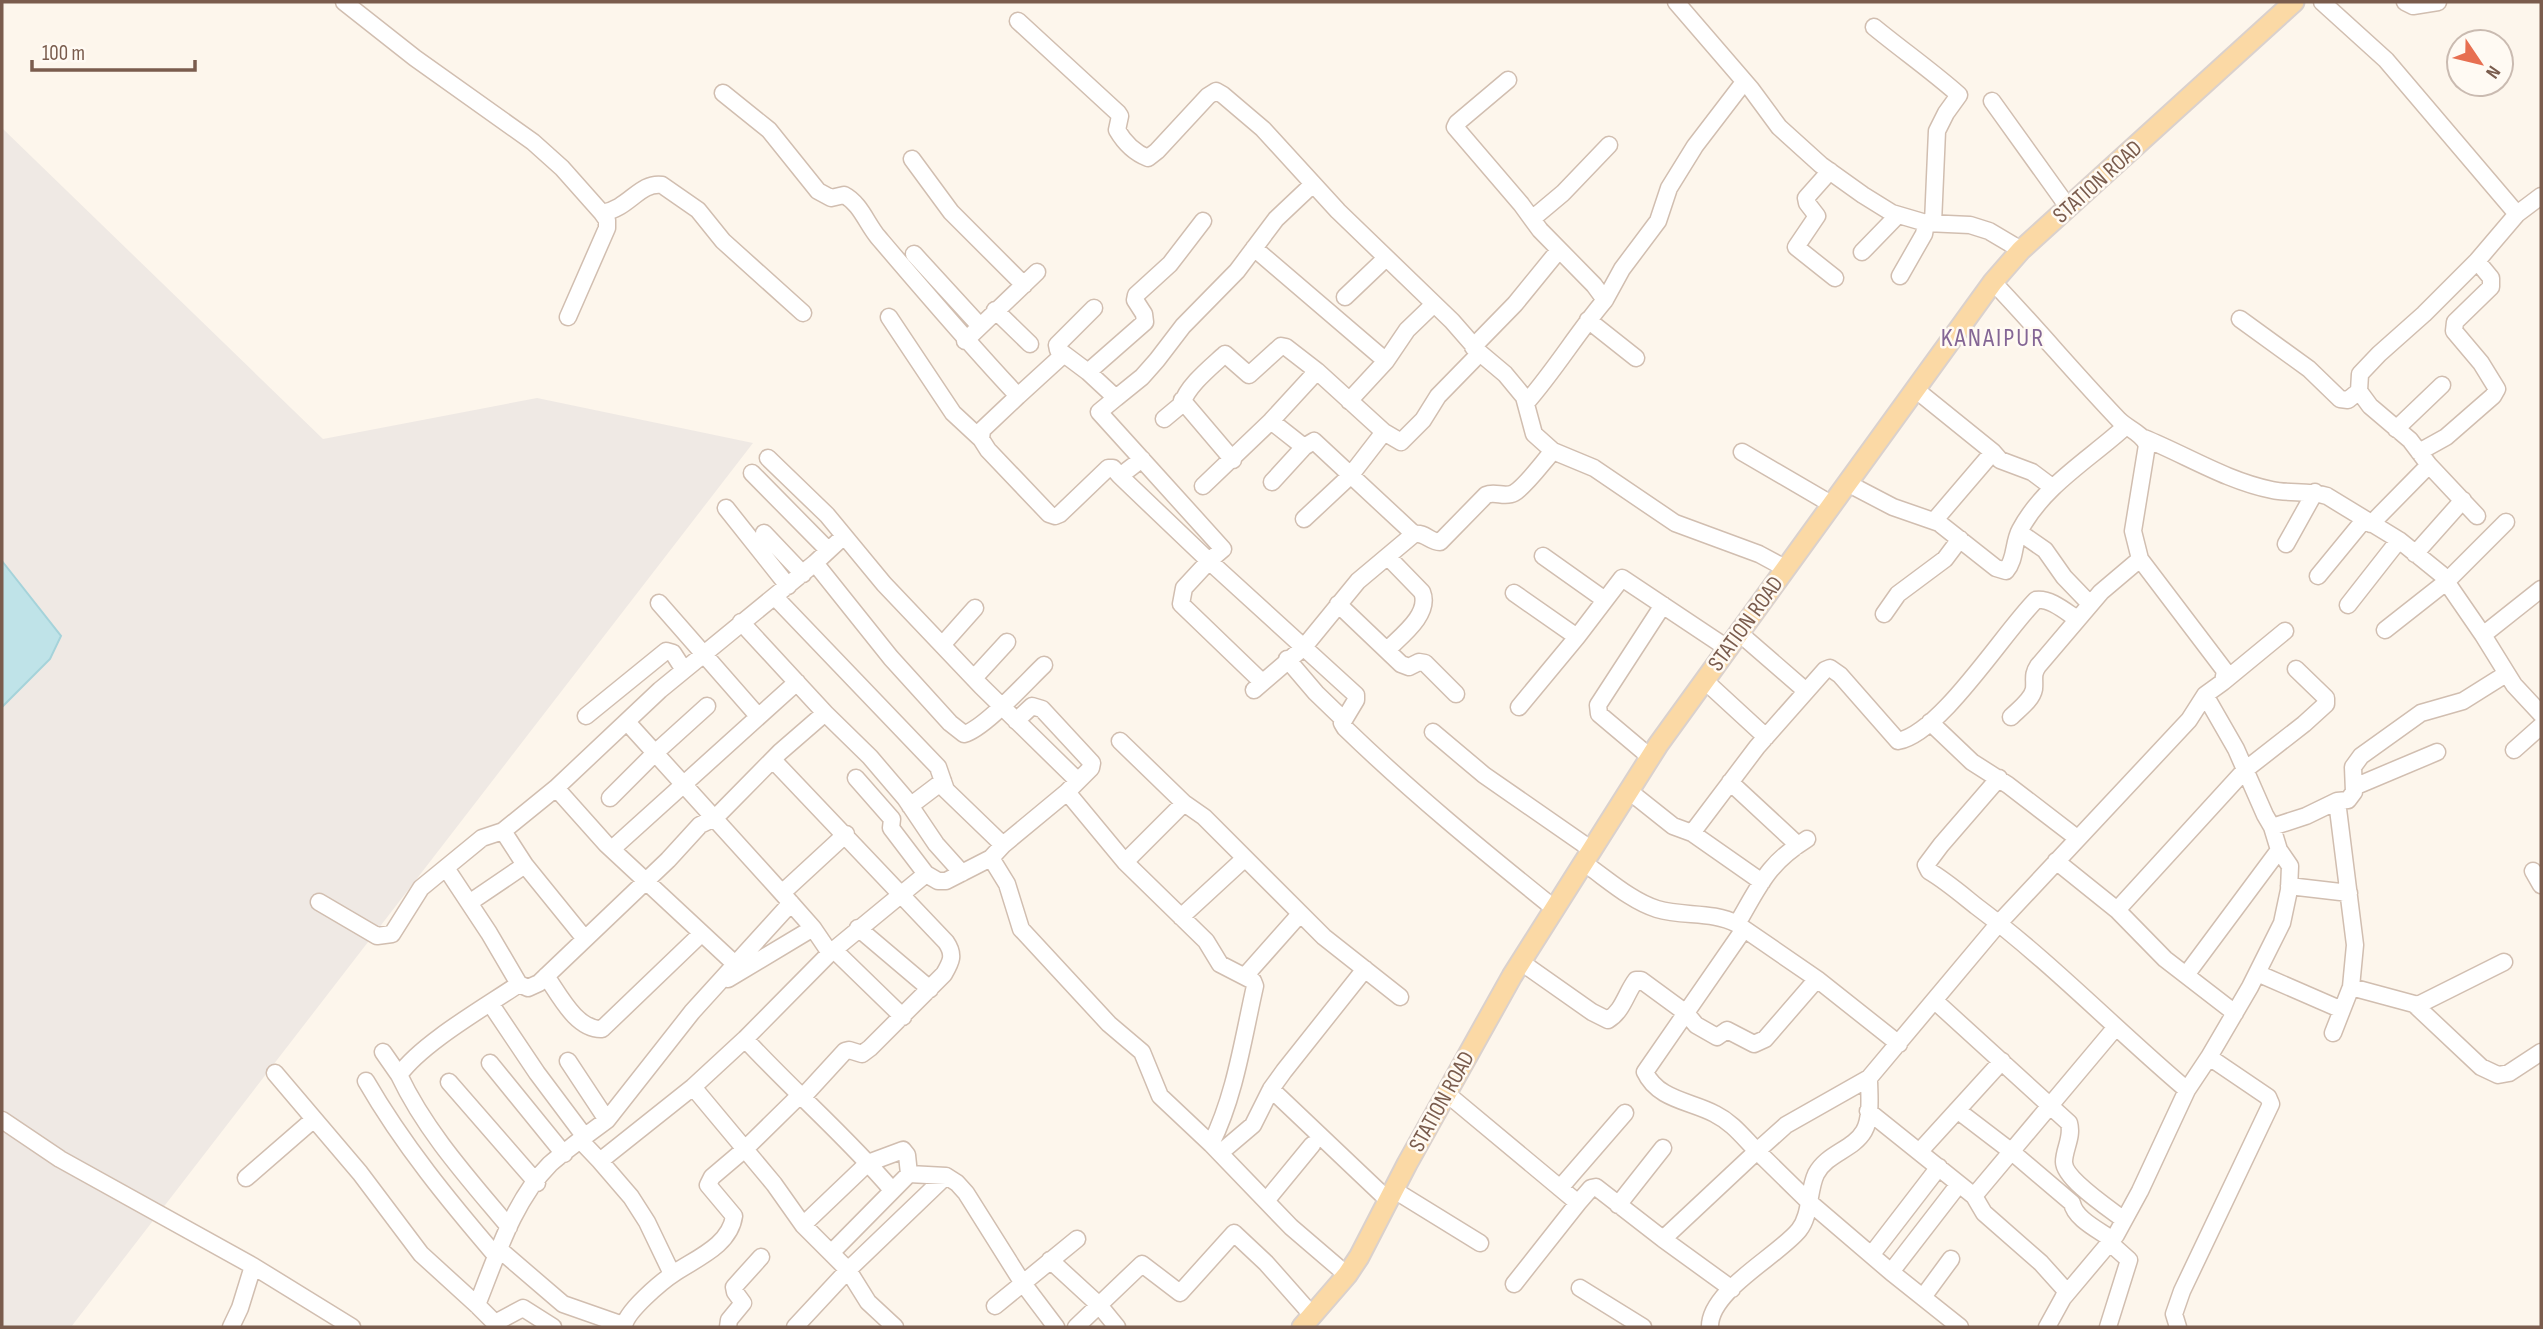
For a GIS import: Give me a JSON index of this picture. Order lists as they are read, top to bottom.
{
  "streets": {
    "main road": ["STATION ROAD"]
  },
  "districts": ["KANAIPUR"],
  "scale_bar": "100 m",
  "north": "bottom right"
}
